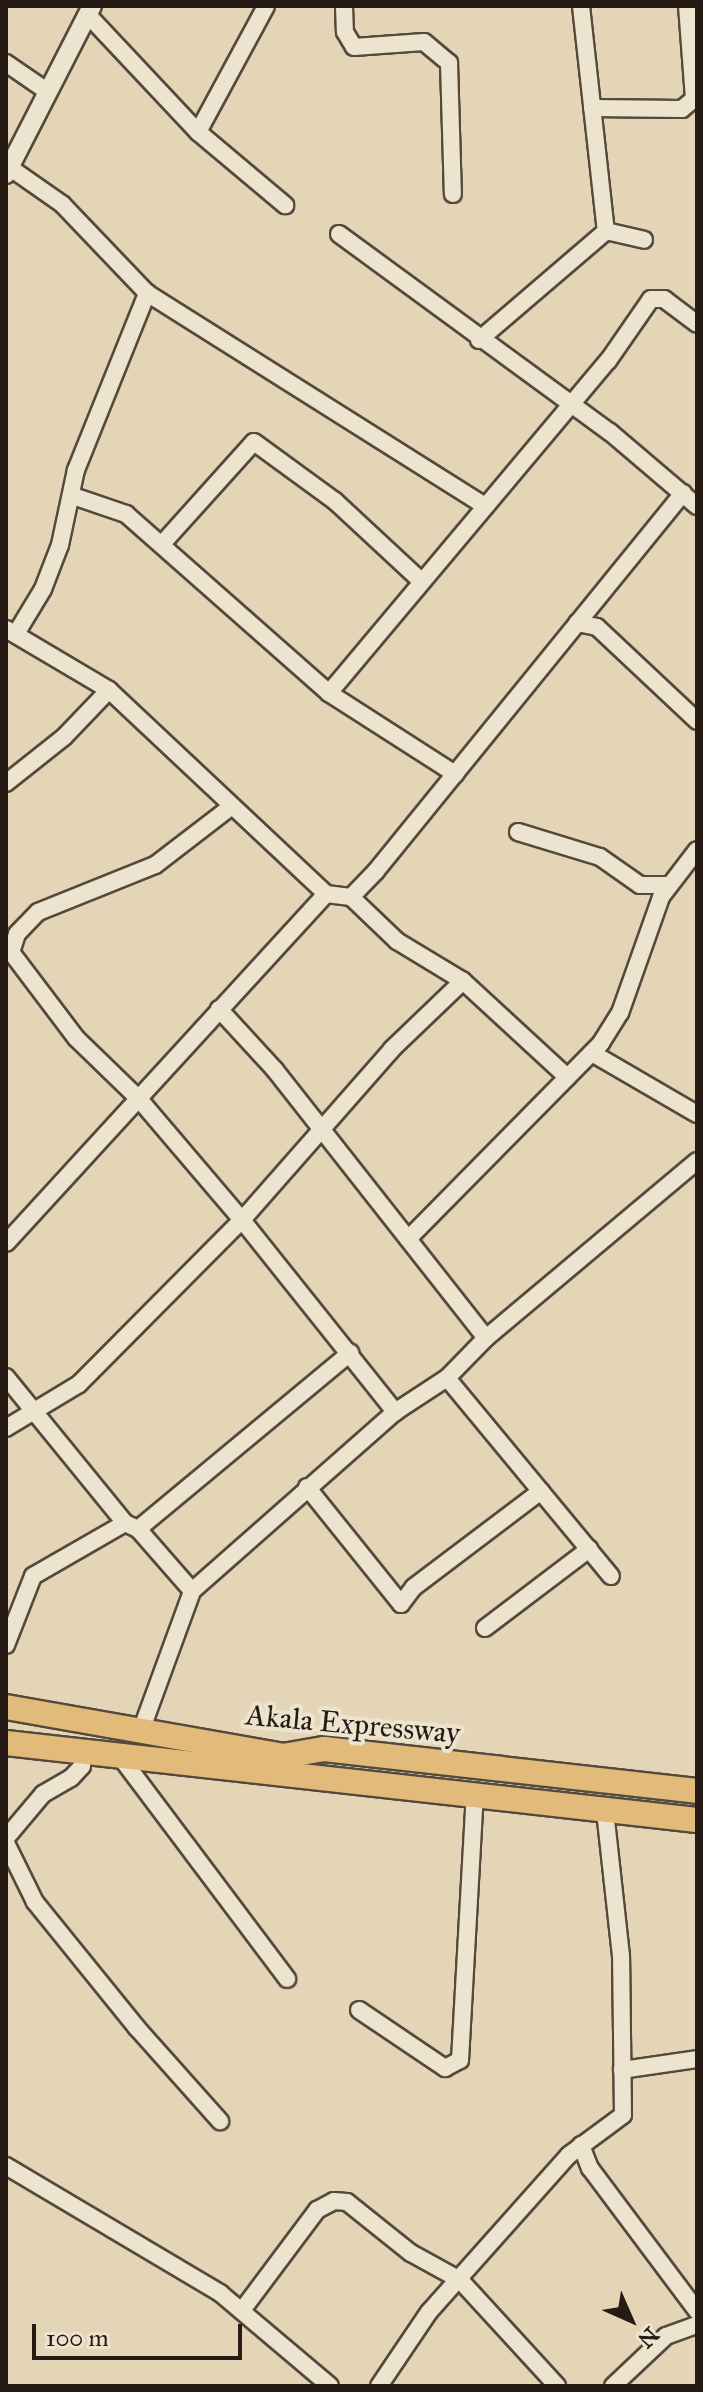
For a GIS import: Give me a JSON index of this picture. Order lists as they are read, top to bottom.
{
  "streets": {
    "main road": ["Akala Expressway"]
  },
  "scale_bar": "100 m",
  "north": "bottom right"
}
